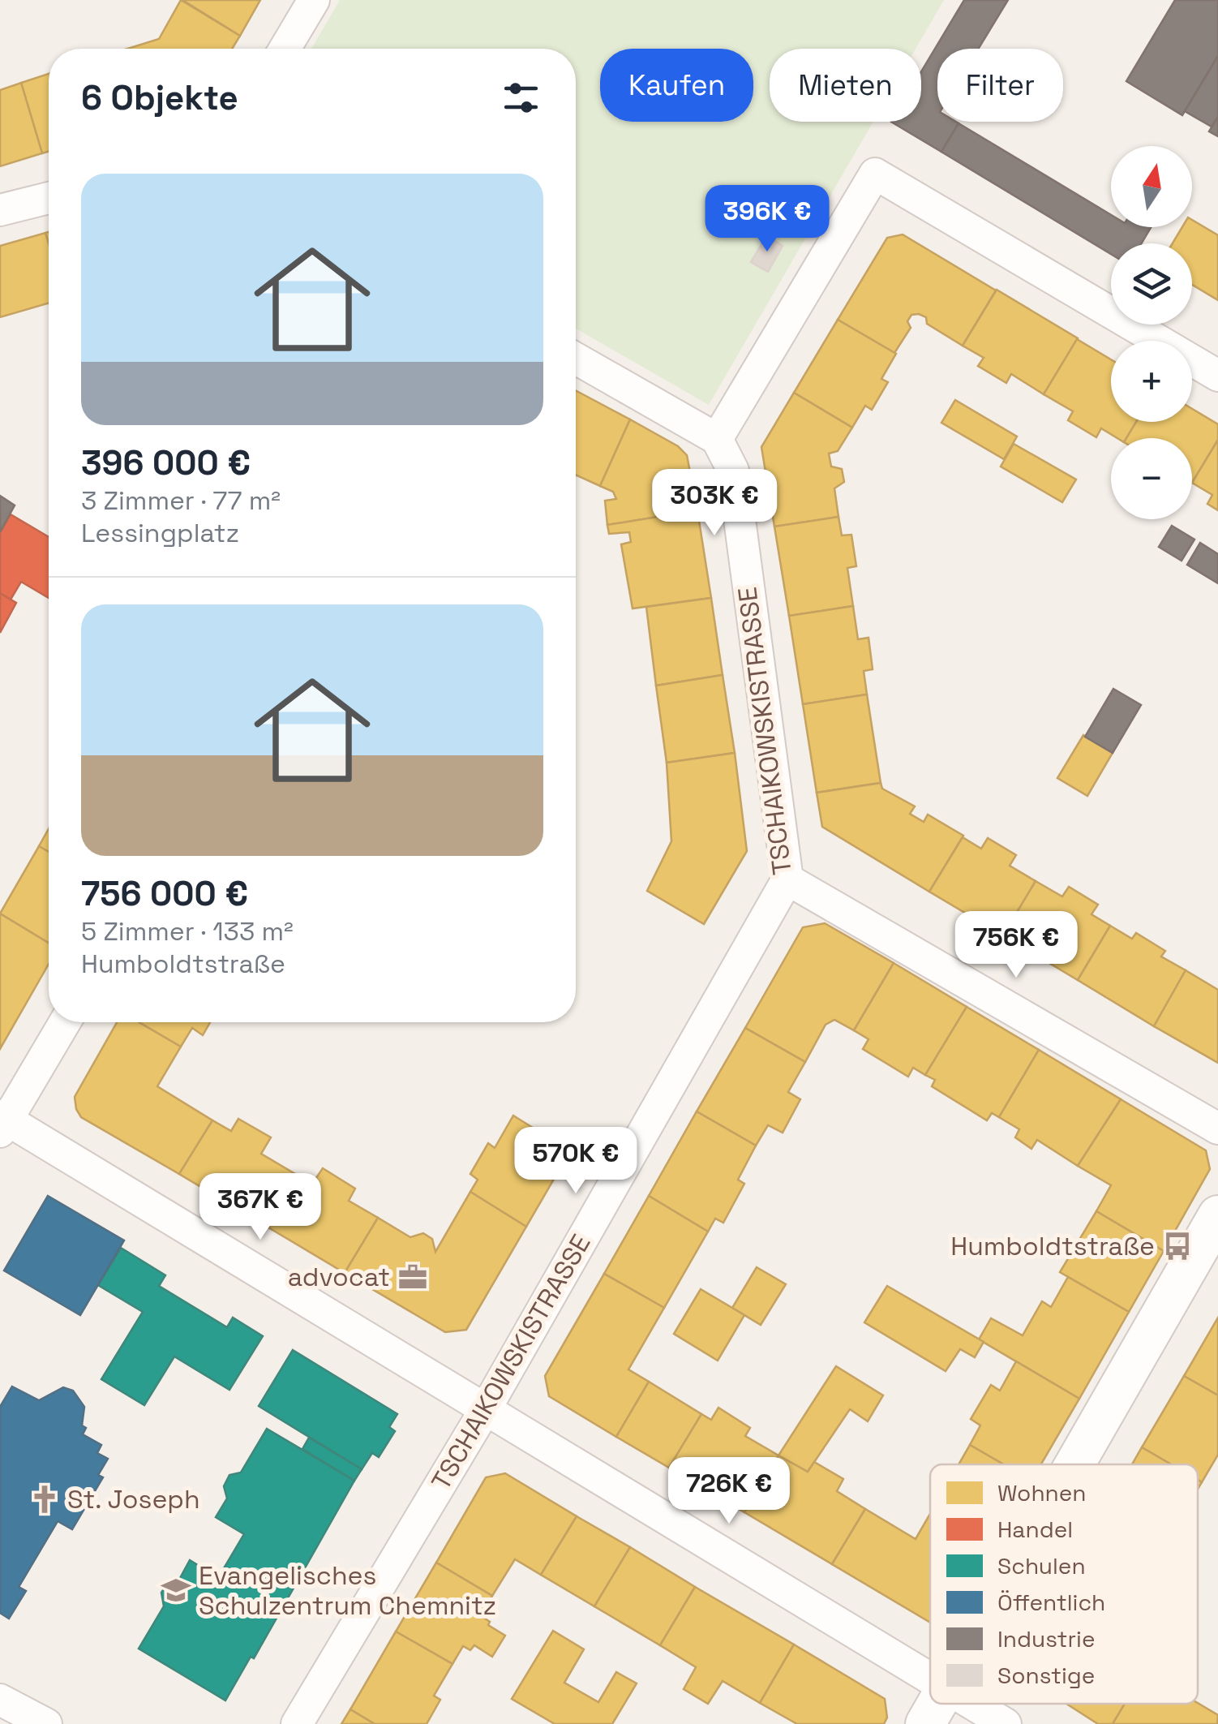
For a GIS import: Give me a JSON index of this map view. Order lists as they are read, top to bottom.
{
  "streets": {
    "street": ["TSCHAIKOWSKISTRASSE"]
  },
  "places": {
    "bus stop": ["Humboldtstraße"],
    "office": ["advocat"],
    "church": ["St. Joseph"],
    "school or university": ["Evangelisches Schulzentrum Chemnitz"]
  },
  "legend": [
    "Wohnen",
    "Handel",
    "Schulen",
    "Öffentlich",
    "Industrie",
    "Sonstige"
  ],
  "north": "top",
  "page": {
    "chip": ["Kaufen", "Mieten", "Filter"],
    "heading": "6 Objekte",
    "map_buttons": ["+", "−"],
    "list": [
      {
        "name": "396 000 €",
        "note": "3 Zimmer · 77 m² · Lessingplatz"
      },
      {
        "name": "756 000 €",
        "note": "5 Zimmer · 133 m² · Humboldtstraße"
      }
    ],
    "price": [
      "396K €",
      "303K €",
      "756K €",
      "570K €",
      "367K €",
      "726K €"
    ]
  }
}
